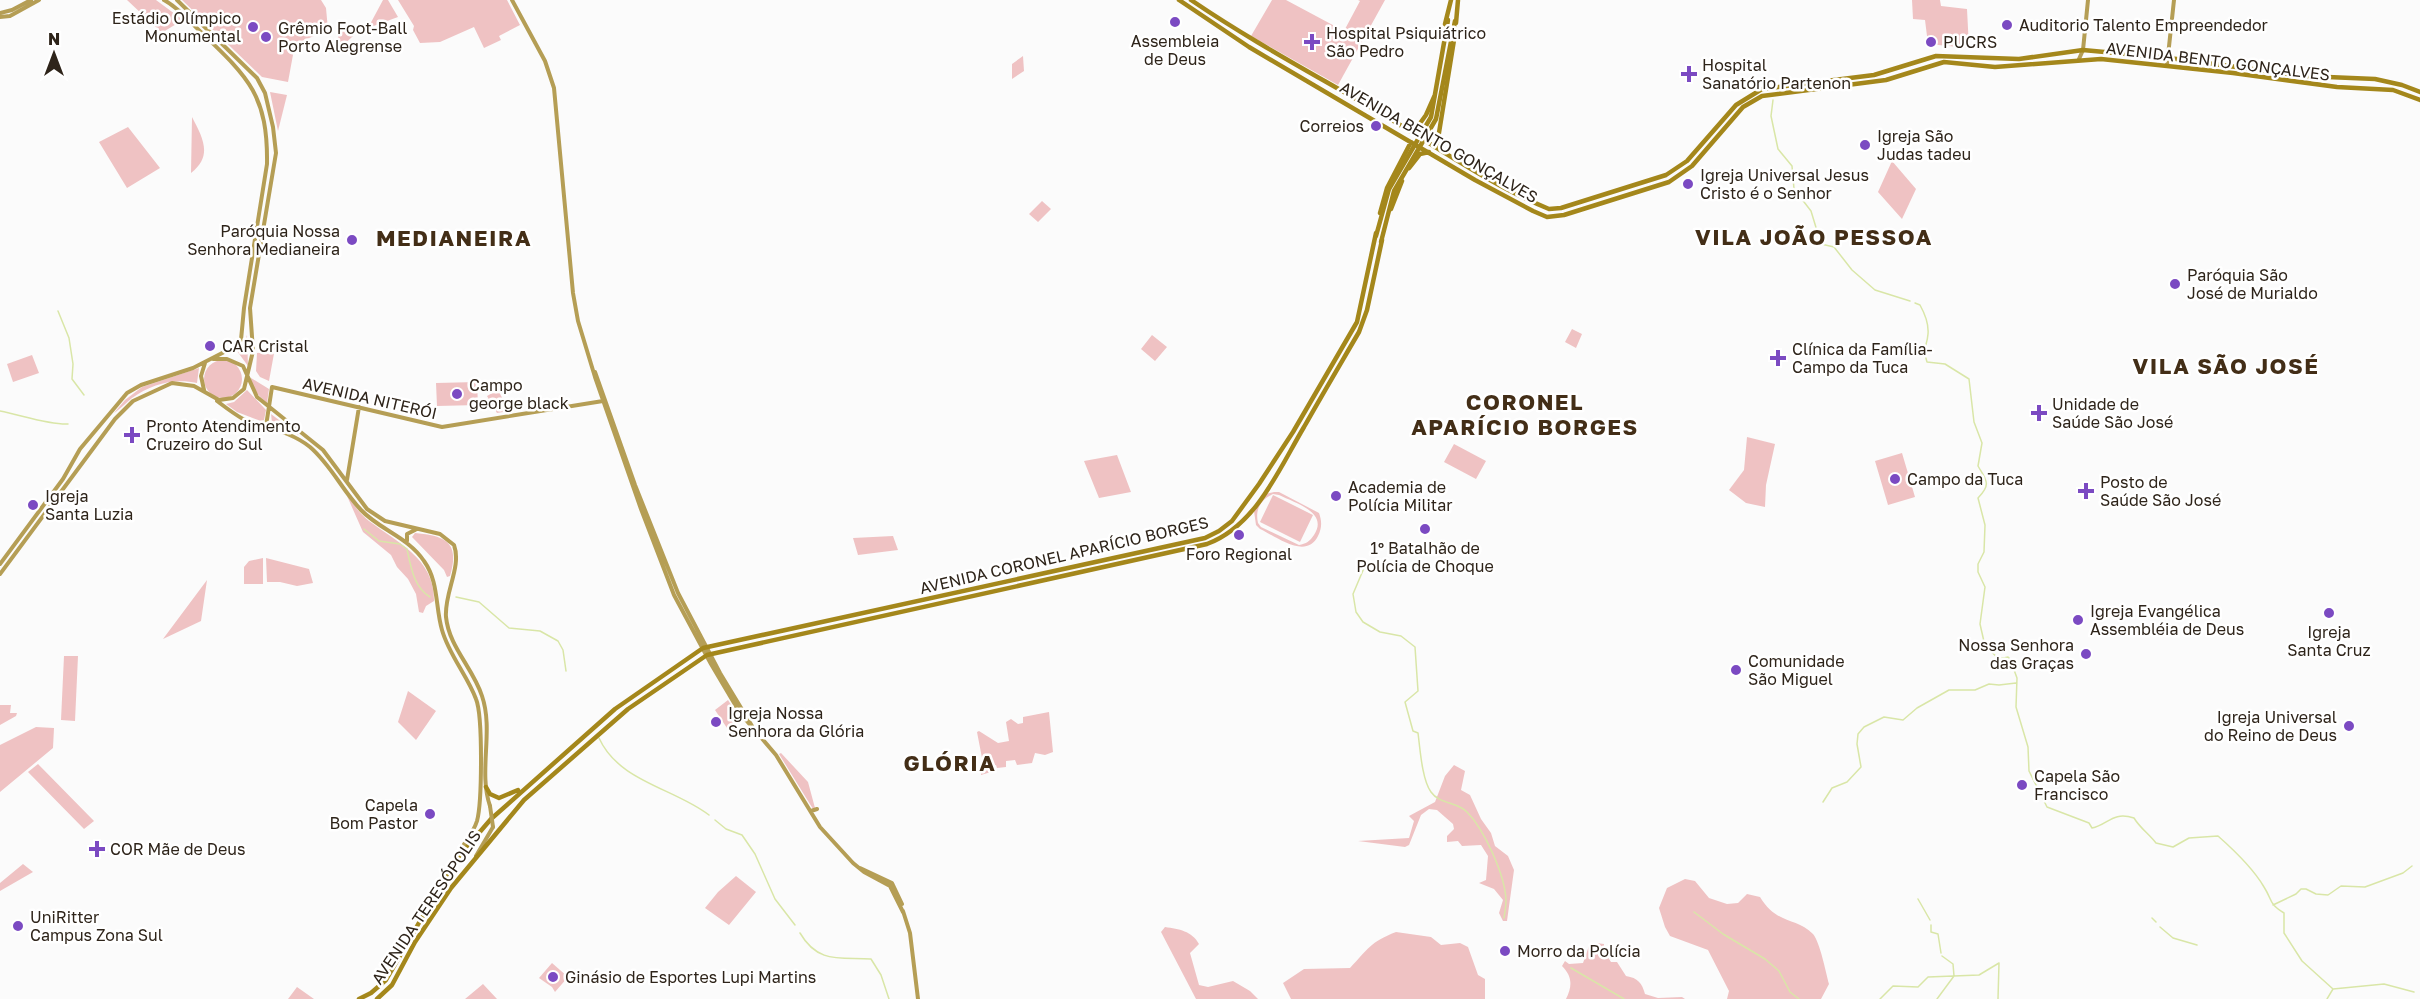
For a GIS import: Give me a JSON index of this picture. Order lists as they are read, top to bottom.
{
  "streets": {
    "main road": [
      "AVENIDA BENTO GONÇALVES",
      "AVENIDA NITERÓI",
      "AVENIDA CORONEL APARÍCIO BORGES",
      "AVENIDA TERESÓPOLIS"
    ]
  },
  "crossings": [
    ["AVENIDA BENTO GONÇALVES", "AVENIDA CORONEL APARÍCIO BORGES"],
    ["AVENIDA NITERÓI", "AVENIDA TERESÓPOLIS"],
    ["AVENIDA CORONEL APARÍCIO BORGES", "AVENIDA TERESÓPOLIS"]
  ],
  "districts": [
    "VILA JOÃO PESSOA",
    "MEDIANEIRA",
    "VILA SÃO JOSÉ",
    "CORONEL APARÍCIO BORGES",
    "GLÓRIA"
  ],
  "places": {
    "other": [
      "Assembleia de Deus",
      "Auditorio Talento Empreendedor",
      "Estádio Olímpico Monumental",
      "Grêmio Foot-Ball Porto Alegrense",
      "PUCRS",
      "Correios",
      "Igreja São Judas tadeu",
      "Igreja Universal Jesus Cristo é o Senhor",
      "Paróquia Nossa Senhora Medianeira",
      "Paróquia São José de Murialdo",
      "CAR Cristal",
      "Campo george black",
      "Campo da Tuca",
      "Academia de Polícia Militar",
      "Igreja Santa Luzia",
      "1º Batalhão de Polícia de Choque",
      "Foro Regional",
      "Igreja Santa Cruz",
      "Igreja Evangélica Assembléia de Deus",
      "Nossa Senhora das Graças",
      "Comunidade São Miguel",
      "Igreja Nossa Senhora da Glória",
      "Igreja Universal do Reino de Deus",
      "Capela São Francisco",
      "Capela Bom Pastor",
      "UniRitter Campus Zona Sul",
      "Morro da Polícia",
      "Ginásio de Esportes Lupi Martins"
    ],
    "health": [
      "Hospital Psiquiátrico São Pedro",
      "Hospital Sanatório Partenon",
      "Clínica da Família- Campo da Tuca",
      "Unidade de Saúde São José",
      "Pronto Atendimento Cruzeiro do Sul",
      "Posto de Saúde São José",
      "COR Mãe de Deus"
    ]
  },
  "north": "top"
}
